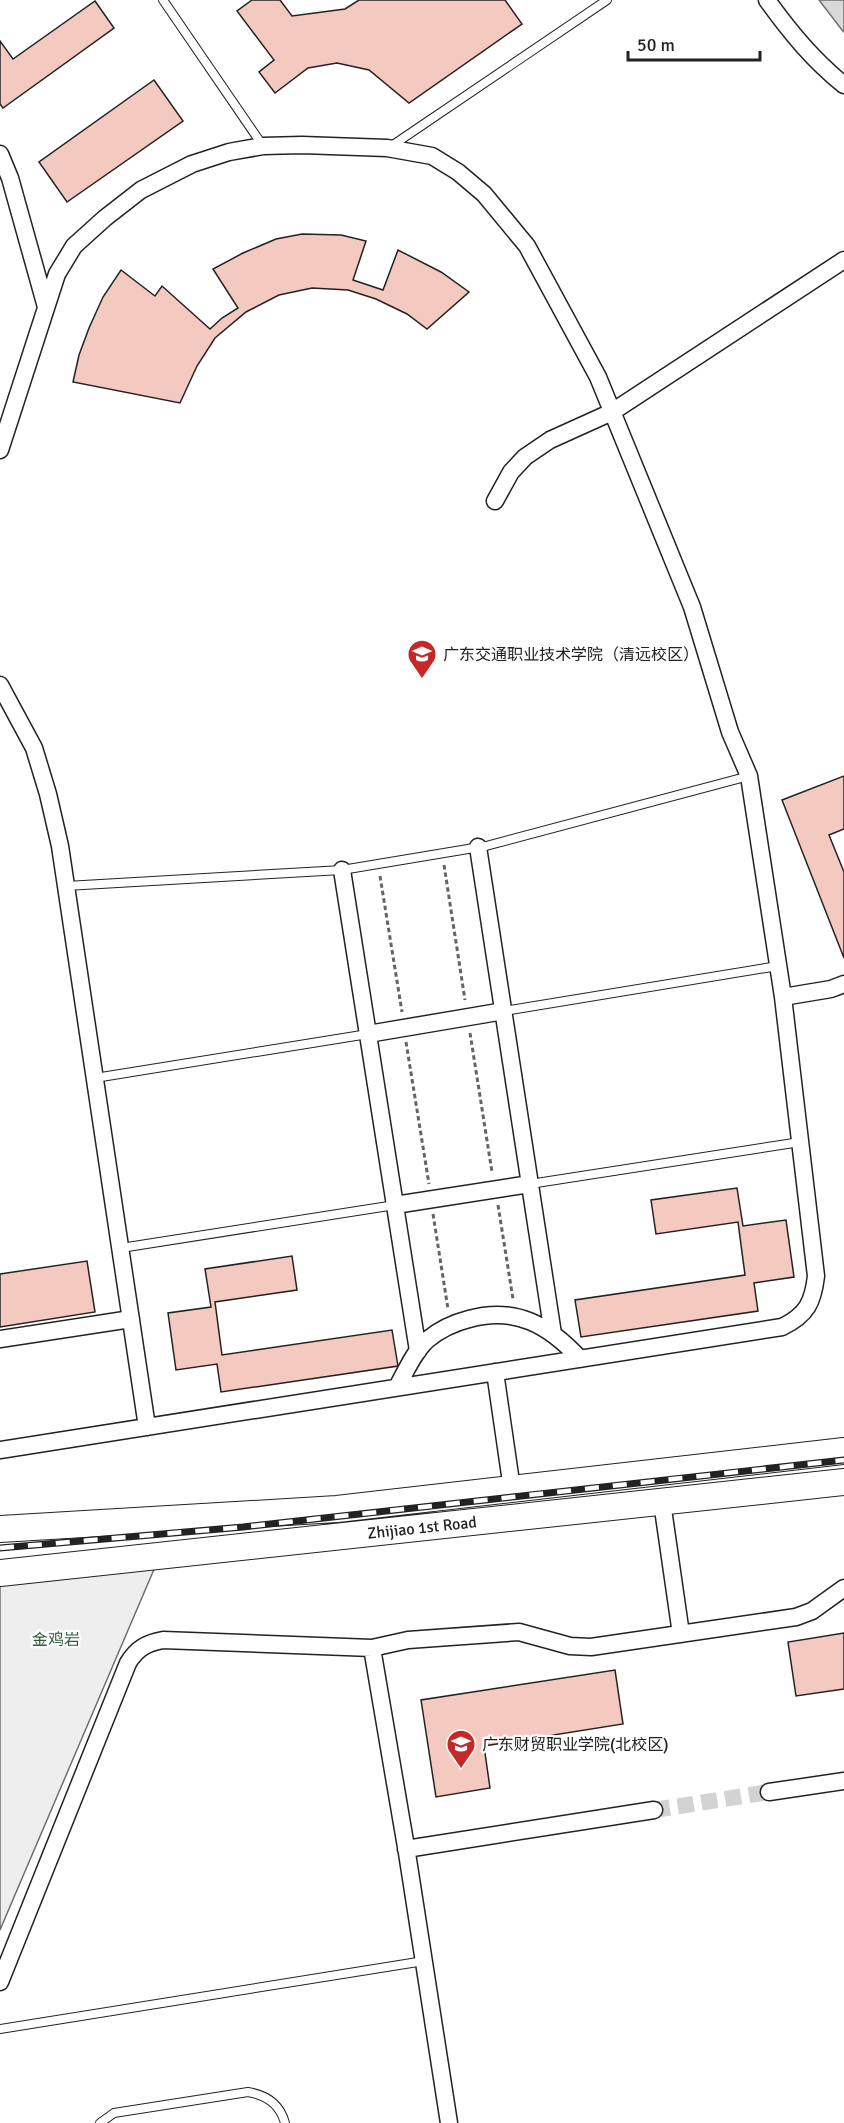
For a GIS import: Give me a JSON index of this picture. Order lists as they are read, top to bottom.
{
  "streets": {
    "main road": ["Zhijiao 1st Road"]
  },
  "parks": ["金鸡岩"],
  "places": {
    "school or university": ["广东交通职业技术学院（清远校区）", "广东财贸职业学院(北校区)"]
  },
  "scale_bar": "50 m"
}
